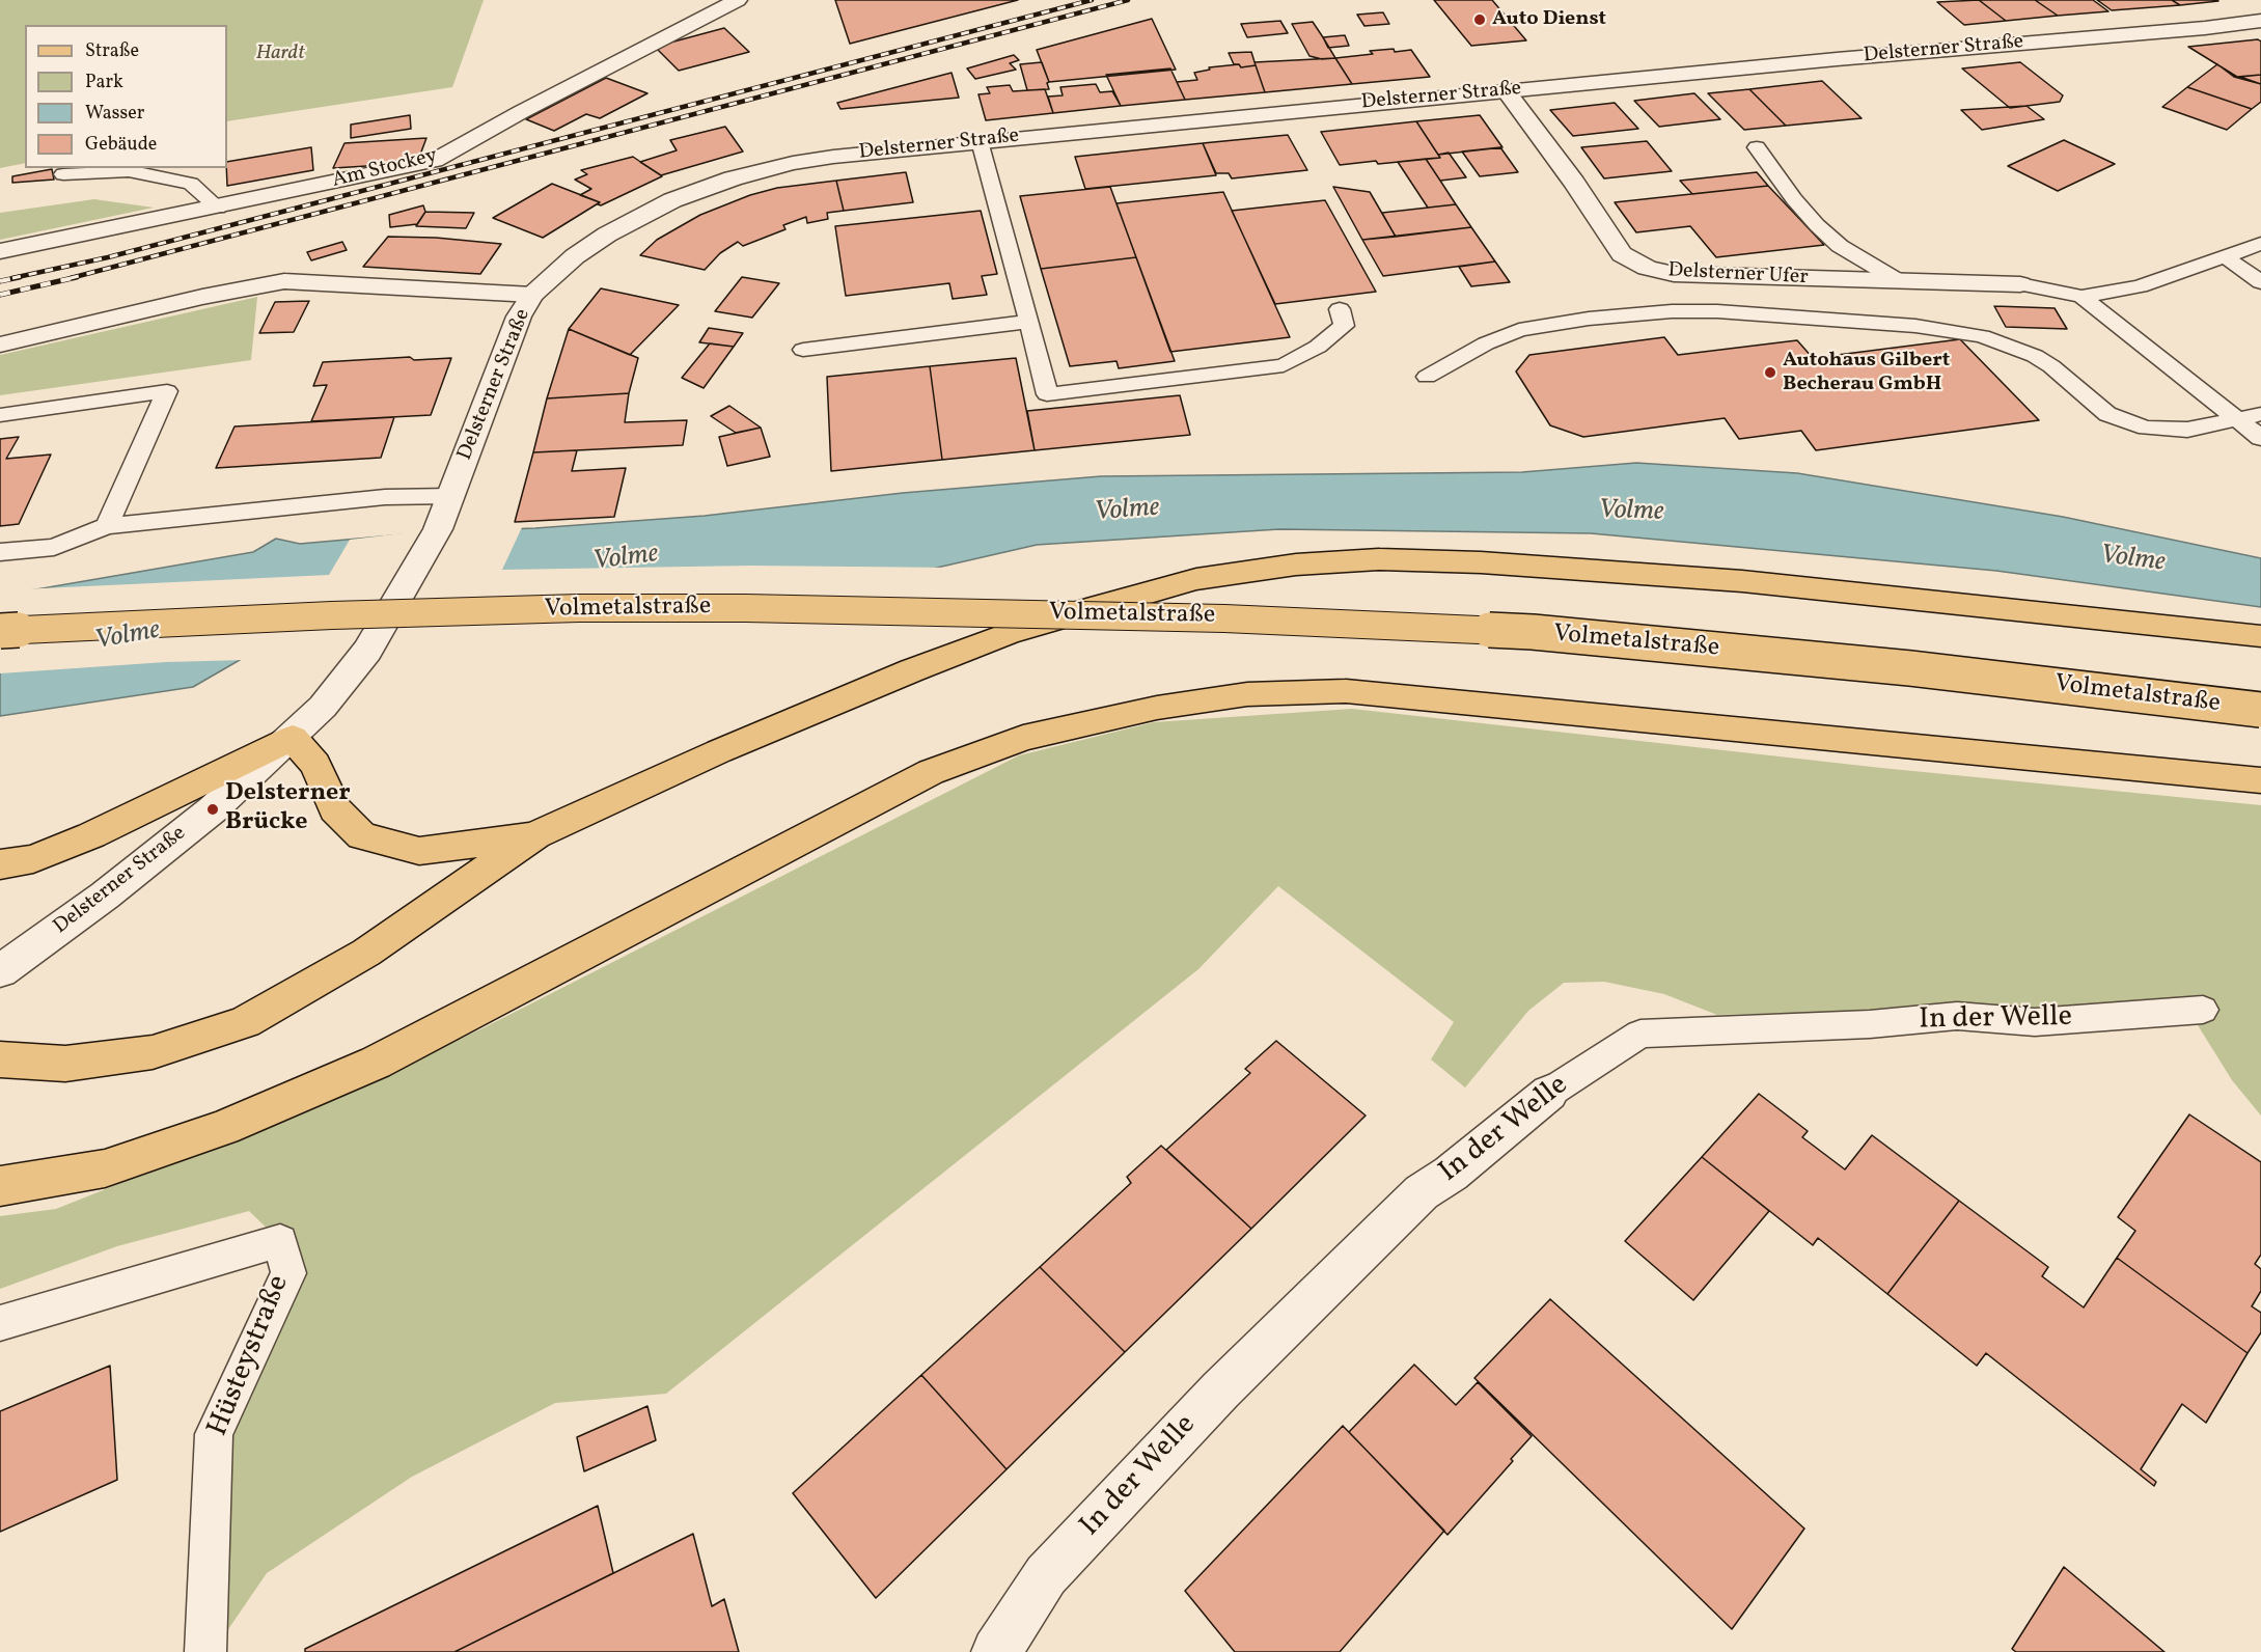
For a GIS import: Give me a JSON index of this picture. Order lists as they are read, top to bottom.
{
  "streets": {
    "main road": ["Volmetalstraße"],
    "street": [
      "Delsterner Straße",
      "Am Stockey",
      "Delsterner Ufer",
      "In der Welle"
    ],
    "lane": ["Hüsteystraße"]
  },
  "crossings": [
    ["Delsterner Straße", "Delsterner Ufer"]
  ],
  "water": ["Volme"],
  "parks": ["Hardt"],
  "places": ["Auto Dienst", "Autohaus Gilbert Becherau GmbH", "Delsterner Brücke"],
  "legend": [
    "Straße",
    "Park",
    "Wasser",
    "Gebäude"
  ]
}
